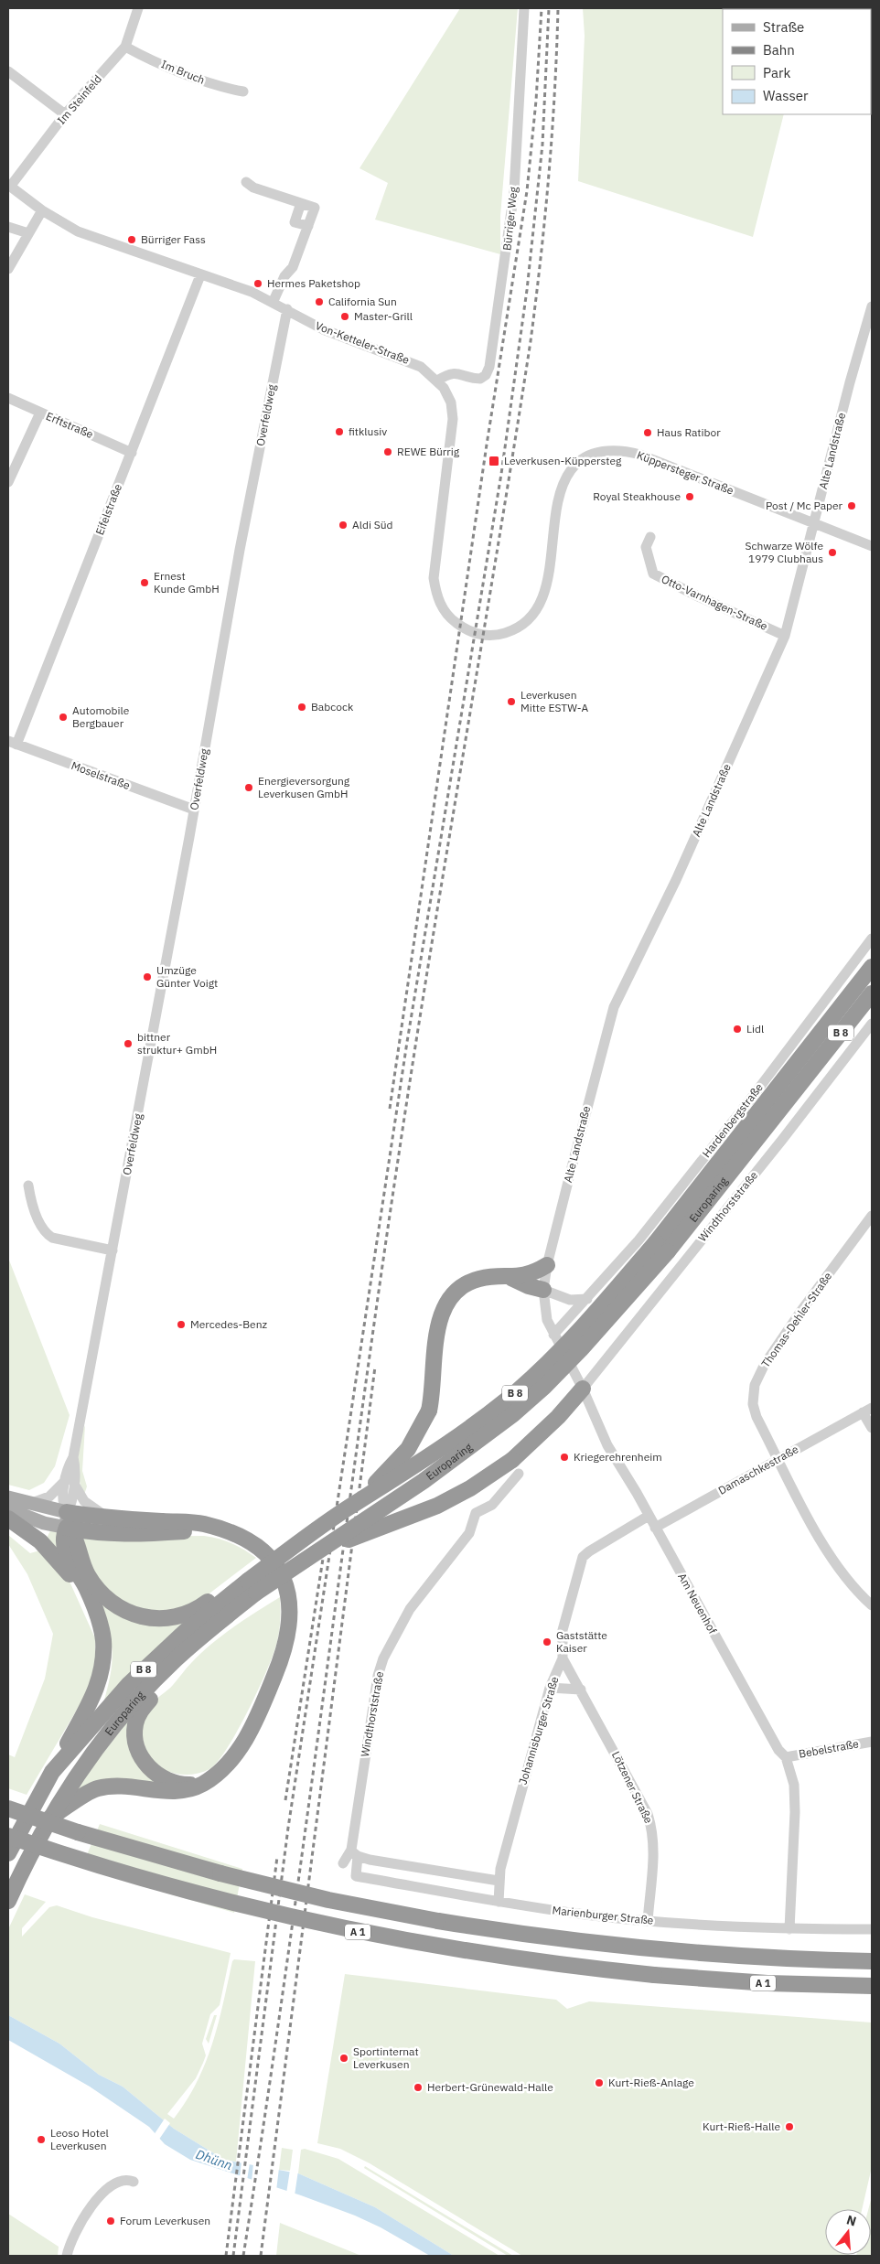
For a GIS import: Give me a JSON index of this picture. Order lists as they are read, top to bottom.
{
  "streets": {
    "highway": ["B 8", "Europaring", "A 1"],
    "street": [
      "Im Bruch",
      "Im Steinfeld",
      "Bürriger Weg",
      "Von-Ketteler-Straße",
      "Overfeldweg",
      "Erftstraße",
      "Alte Landstraße",
      "Küppersteger Straße",
      "Eifelstraße",
      "Otto-Varnhagen-Straße",
      "Moselstraße",
      "Hardenbergstraße",
      "Windthorststraße",
      "Thomas-Dehler-Straße",
      "Damaschkestraße",
      "Am Neuenhof",
      "Johannisburger Straße",
      "Bebelstraße",
      "Lötzener Straße",
      "Marienburger Straße"
    ]
  },
  "crossings": [
    ["Im Bruch", "Im Steinfeld"],
    ["Im Steinfeld", "Von-Ketteler-Straße"],
    ["Bürriger Weg", "Von-Ketteler-Straße"],
    ["Von-Ketteler-Straße", "Overfeldweg"],
    ["Von-Ketteler-Straße", "Küppersteger Straße"],
    ["Von-Ketteler-Straße", "Eifelstraße"],
    ["Overfeldweg", "Moselstraße"],
    ["Erftstraße", "Eifelstraße"],
    ["Alte Landstraße", "Küppersteger Straße"],
    ["Alte Landstraße", "Otto-Varnhagen-Straße"],
    ["Alte Landstraße", "Am Neuenhof"],
    ["Eifelstraße", "Moselstraße"],
    ["Hardenbergstraße", "Am Neuenhof"],
    ["Windthorststraße", "Am Neuenhof"],
    ["Windthorststraße", "Marienburger Straße"],
    ["Thomas-Dehler-Straße", "Damaschkestraße"],
    ["Damaschkestraße", "Am Neuenhof"],
    ["Am Neuenhof", "Johannisburger Straße"],
    ["Am Neuenhof", "Bebelstraße"],
    ["Am Neuenhof", "Marienburger Straße"],
    ["Johannisburger Straße", "Lötzener Straße"],
    ["Johannisburger Straße", "Marienburger Straße"],
    ["Lötzener Straße", "Marienburger Straße"]
  ],
  "water": ["Dhünn"],
  "places": {
    "other": [
      "Bürriger Fass",
      "Hermes Paketshop",
      "California Sun",
      "Master-Grill",
      "fitklusiv",
      "Haus Ratibor",
      "REWE Bürrig",
      "Royal Steakhouse",
      "Post / Mc Paper",
      "Aldi Süd",
      "Schwarze Wölfe 1979 Clubhaus",
      "Ernest Kunde GmbH",
      "Leverkusen Mitte ESTW-A",
      "Babcock",
      "Automobile Bergbauer",
      "Energieversorgung Leverkusen GmbH",
      "Umzüge Günter Voigt",
      "Lidl",
      "bittner struktur+ GmbH",
      "Mercedes-Benz",
      "Kriegerehrenheim",
      "Gaststätte Kaiser",
      "Sportinternat Leverkusen",
      "Kurt-Rieß-Anlage",
      "Herbert-Grünewald-Halle",
      "Kurt-Rieß-Halle",
      "Leoso Hotel Leverkusen",
      "Forum Leverkusen"
    ],
    "transit": ["Leverkusen-Küppersteg"]
  },
  "legend": [
    "Straße",
    "Bahn",
    "Park",
    "Wasser"
  ],
  "north": "top"
}
